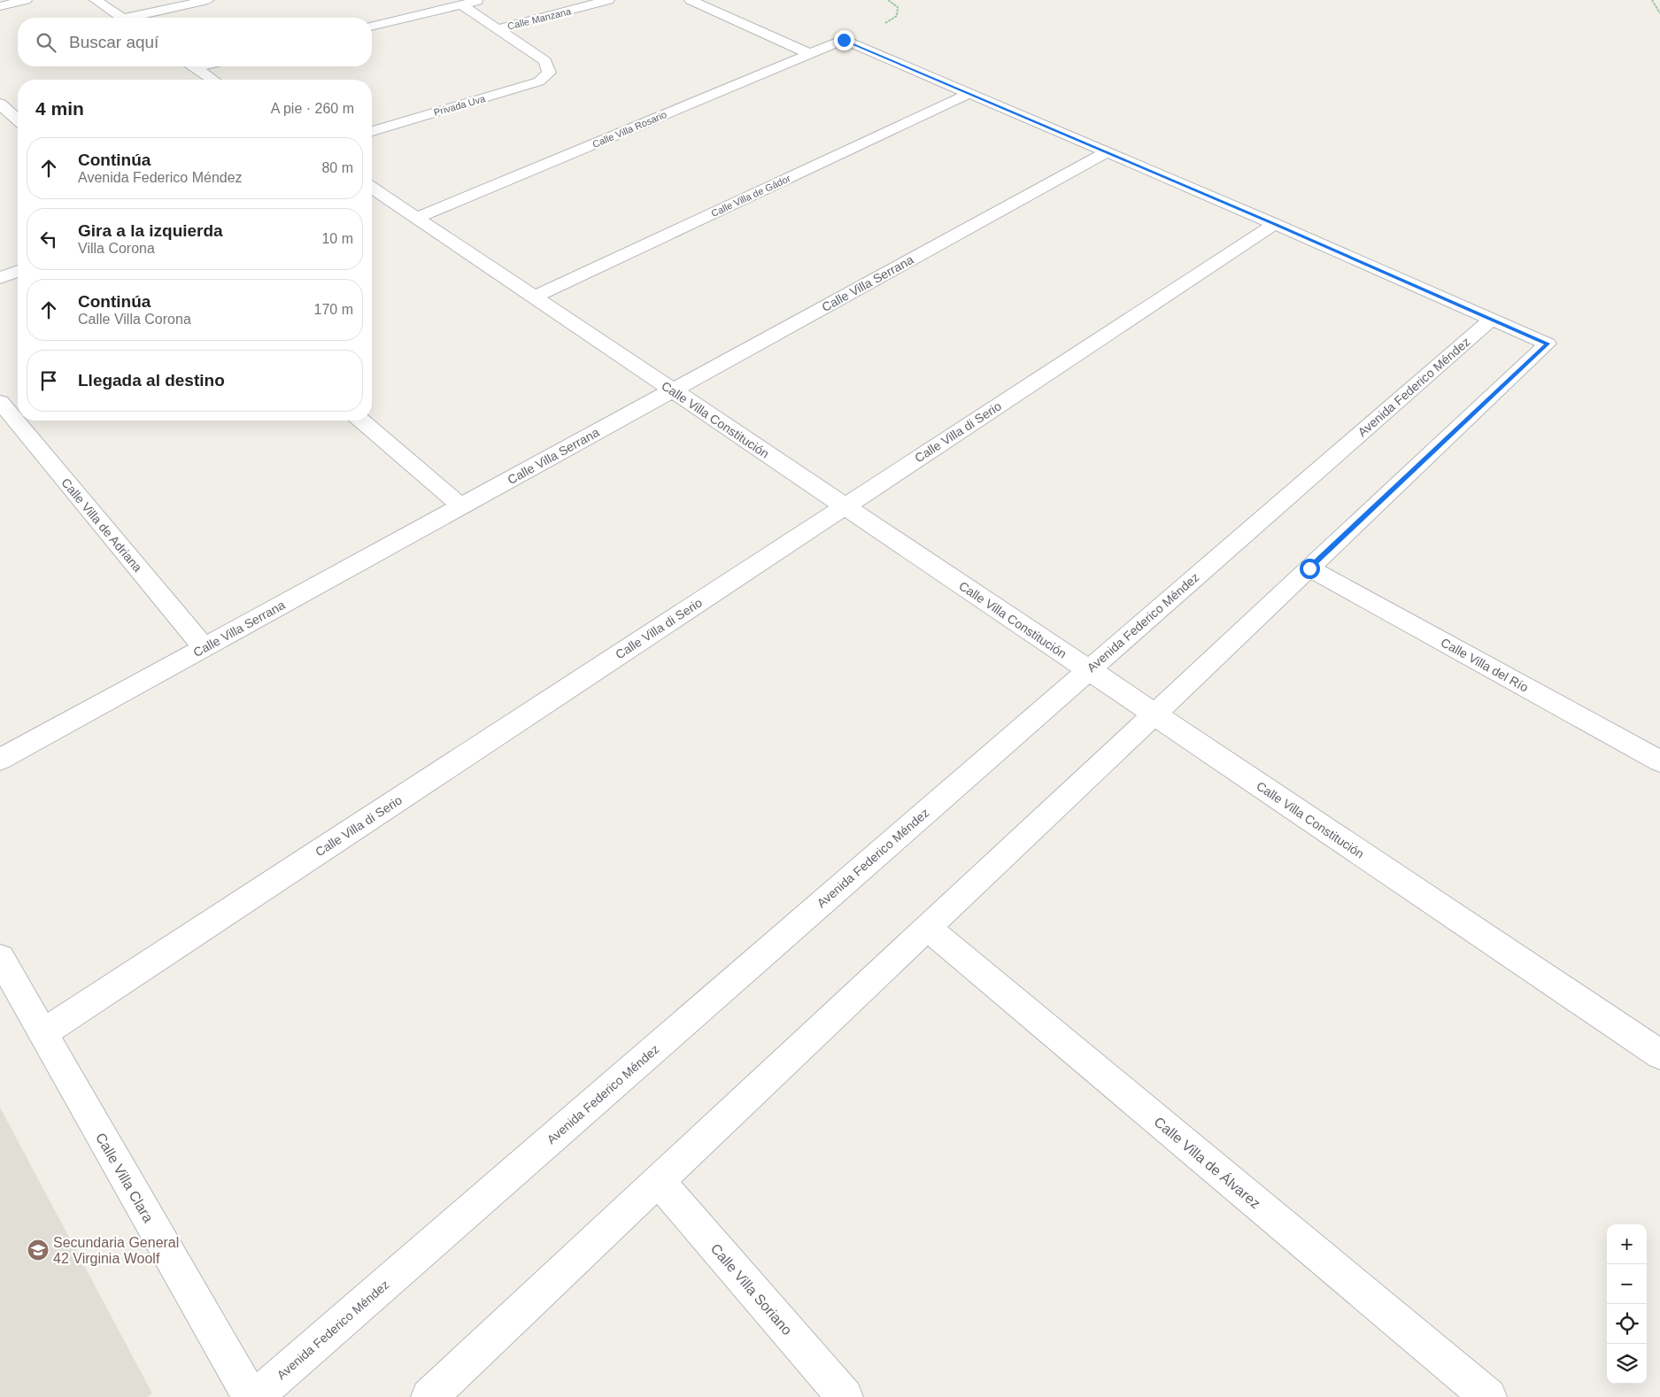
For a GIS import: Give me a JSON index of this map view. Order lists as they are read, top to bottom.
{
  "streets": {
    "street": [
      "Calle Manzana",
      "Privada Uva",
      "Calle Villa Rosario",
      "Calle Villa de Gádor",
      "Calle Villa Serrana",
      "Avenida Federico Méndez",
      "Calle Villa Constitución",
      "Calle Villa di Serio",
      "Calle Villa de Adriana",
      "Calle Villa del Río",
      "Calle Villa de Álvarez",
      "Calle Villa Clara",
      "Calle Villa Soriano"
    ]
  },
  "crossings": [
    ["Calle Manzana", "Privada Uva"],
    ["Calle Villa Rosario", "Calle Villa de Gádor"],
    ["Calle Villa Rosario", "Calle Villa Constitución"],
    ["Calle Villa de Gádor", "Calle Villa Constitución"],
    ["Calle Villa Serrana", "Calle Villa Constitución"],
    ["Calle Villa Serrana", "Calle Villa de Adriana"],
    ["Avenida Federico Méndez", "Calle Villa Constitución"],
    ["Calle Villa Constitución", "Calle Villa di Serio"],
    ["Calle Villa di Serio", "Calle Villa Clara"]
  ],
  "places": {
    "school or university": ["Secundaria General 42 Virginia Woolf"]
  },
  "page": {
    "search": "Buscar aquí",
    "heading": ["4 min", "A pie · 260 m"],
    "list": [
      ["Continúa", "Avenida Federico Méndez", "80 m"],
      ["Gira a la izquierda", "Villa Corona", "10 m"],
      ["Continúa", "Calle Villa Corona", "170 m"],
      "Llegada al destino"
    ],
    "map_buttons": ["+", "−"]
  }
}
